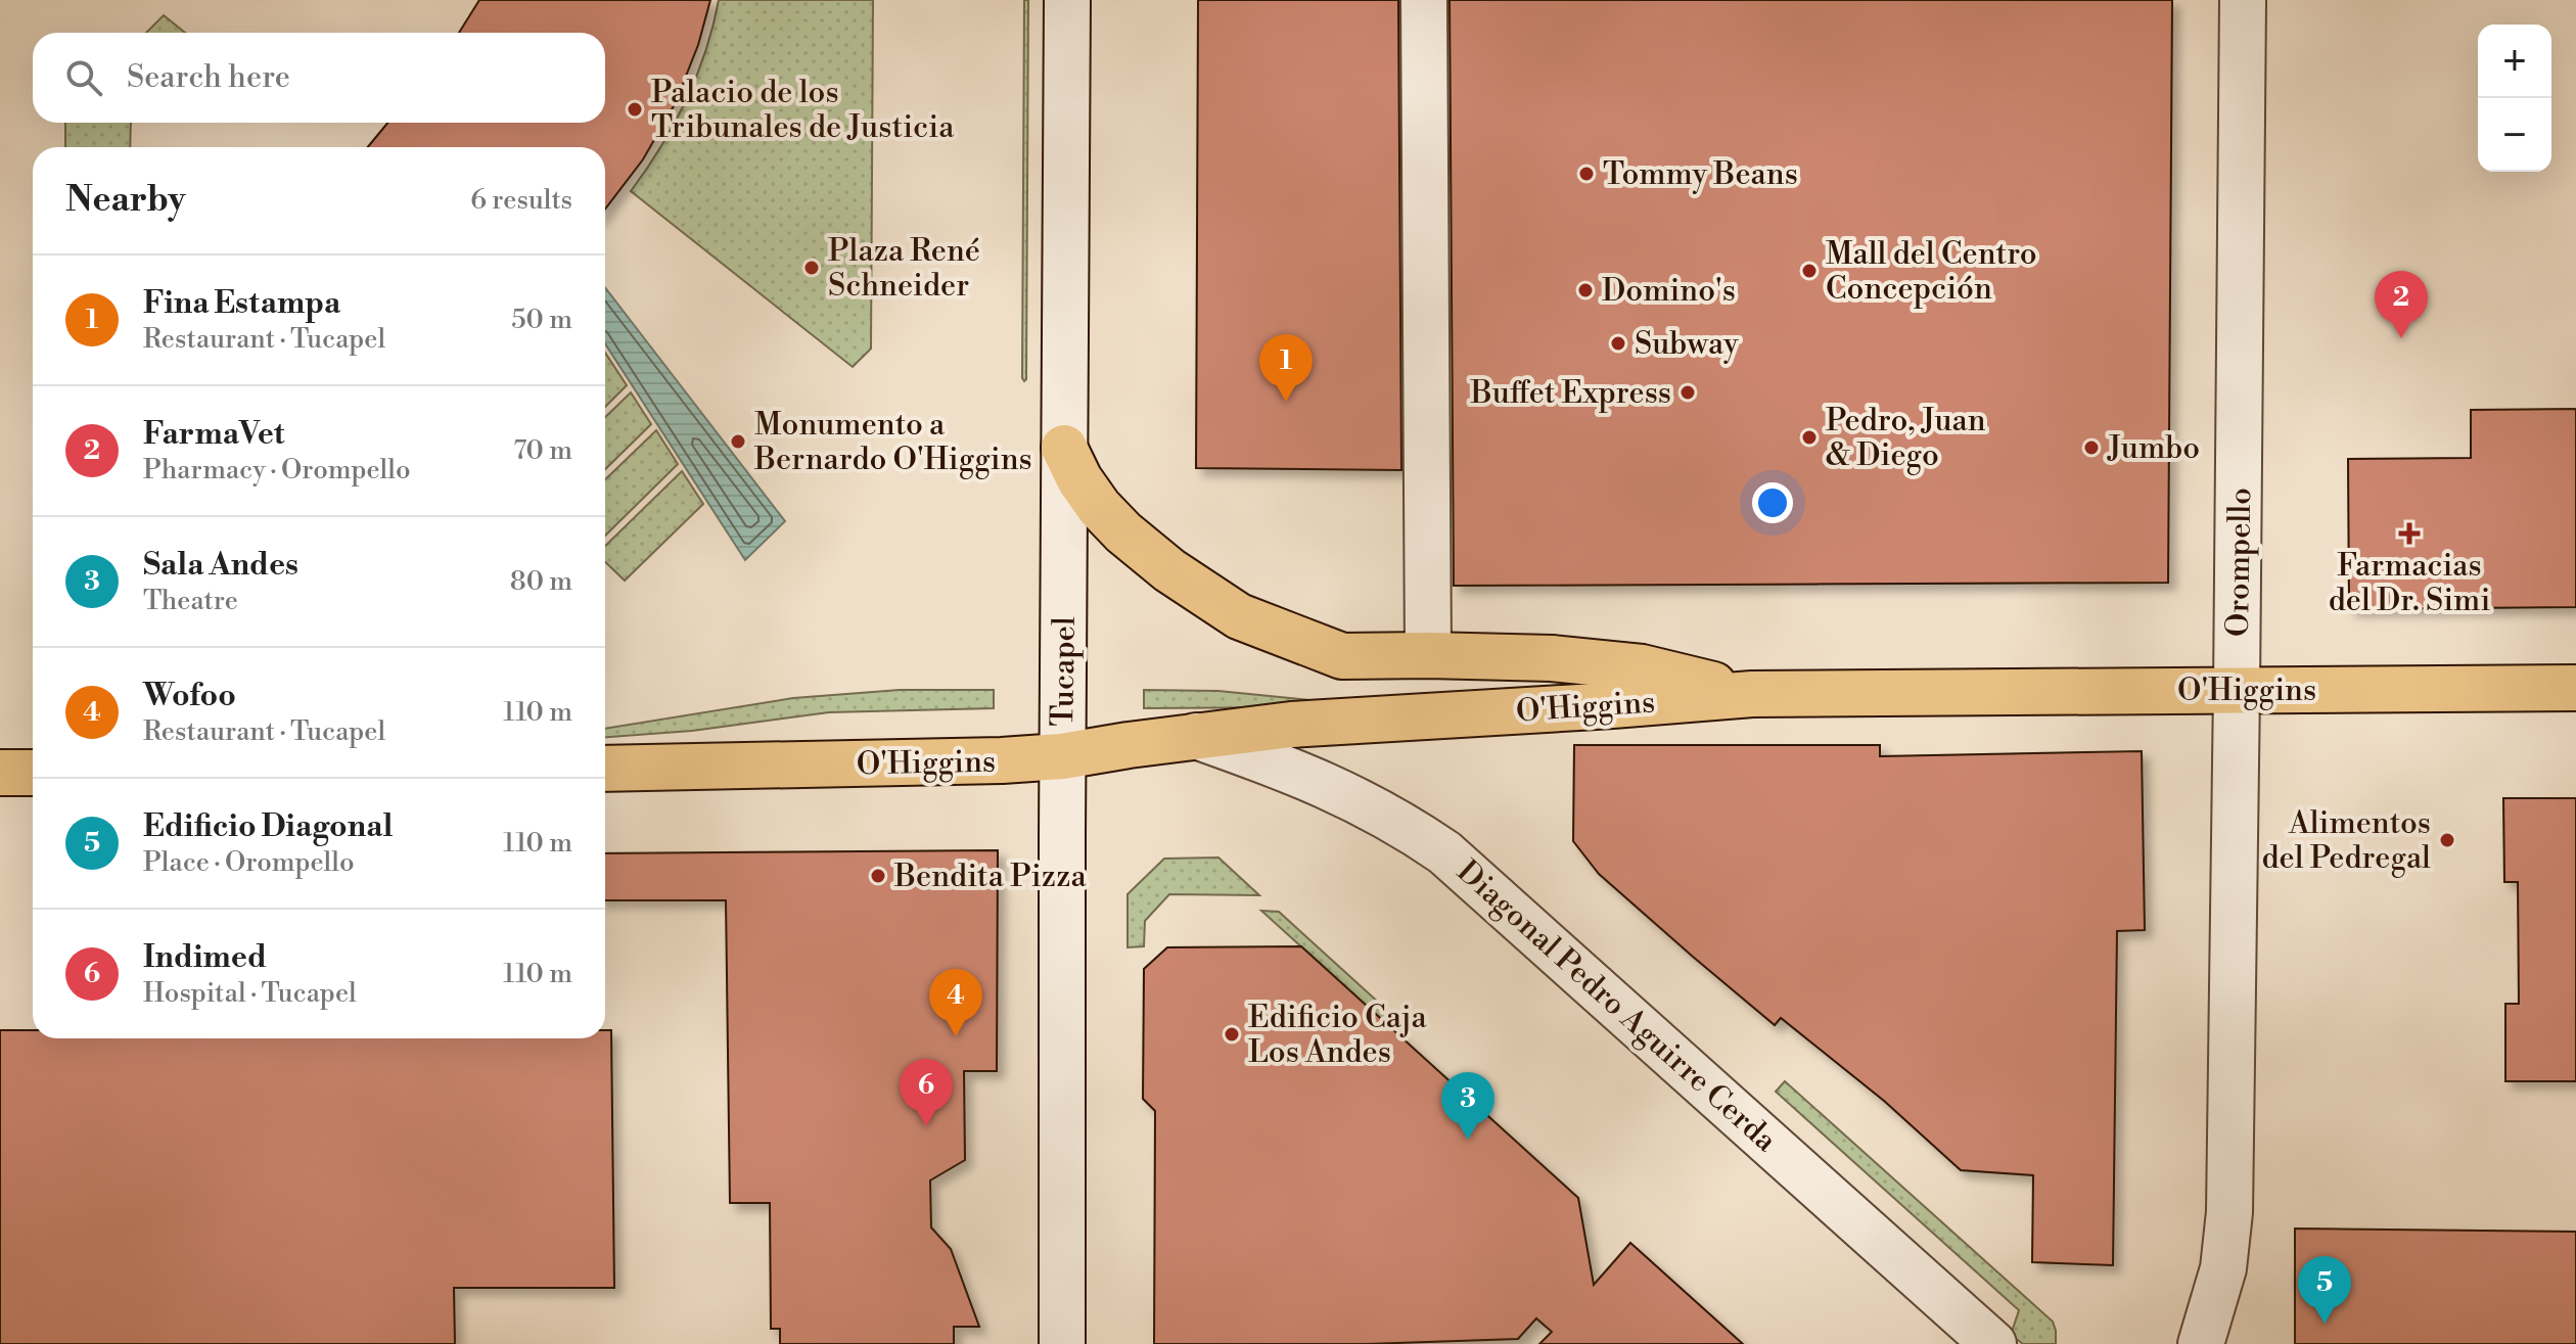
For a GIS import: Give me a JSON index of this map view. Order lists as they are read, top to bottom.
{
  "streets": {
    "main road": ["O'Higgins"],
    "street": ["Orompello", "Tucapel", "Diagonal Pedro Aguirre Cerda"]
  },
  "crossings": [
    ["Orompello", "O'Higgins"],
    ["Tucapel", "O'Higgins"],
    ["O'Higgins", "Diagonal Pedro Aguirre Cerda"]
  ],
  "places": {
    "other": [
      "Palacio de los Tribunales de Justicia",
      "Tommy Beans",
      "Plaza René Schneider",
      "Mall del Centro Concepción",
      "Domino's",
      "Subway",
      "Buffet Express",
      "Pedro, Juan & Diego",
      "Monumento a Bernardo O'Higgins",
      "Jumbo",
      "Alimentos del Pedregal",
      "Bendita Pizza",
      "Edificio Caja Los Andes"
    ],
    "health": ["Farmacias del Dr. Simi"]
  },
  "page": {
    "map_buttons": ["+", "−"],
    "search": "Search here",
    "heading": ["Nearby", "6 results"],
    "list": [
      {
        "mark": "1",
        "name": "Fina Estampa",
        "note": "Restaurant · Tucapel",
        "value": "50 m"
      },
      {
        "mark": "2",
        "name": "FarmaVet",
        "note": "Pharmacy · Orompello",
        "value": "70 m"
      },
      {
        "mark": "3",
        "name": "Sala Andes",
        "note": "Theatre",
        "value": "80 m"
      },
      {
        "mark": "4",
        "name": "Wofoo",
        "note": "Restaurant · Tucapel",
        "value": "110 m"
      },
      {
        "mark": "5",
        "name": "Edificio Diagonal",
        "note": "Place · Orompello",
        "value": "110 m"
      },
      {
        "mark": "6",
        "name": "Indimed",
        "note": "Hospital · Tucapel",
        "value": "110 m"
      }
    ],
    "pins": [
      "2",
      "1",
      "4",
      "6",
      "3",
      "5"
    ]
  }
}
